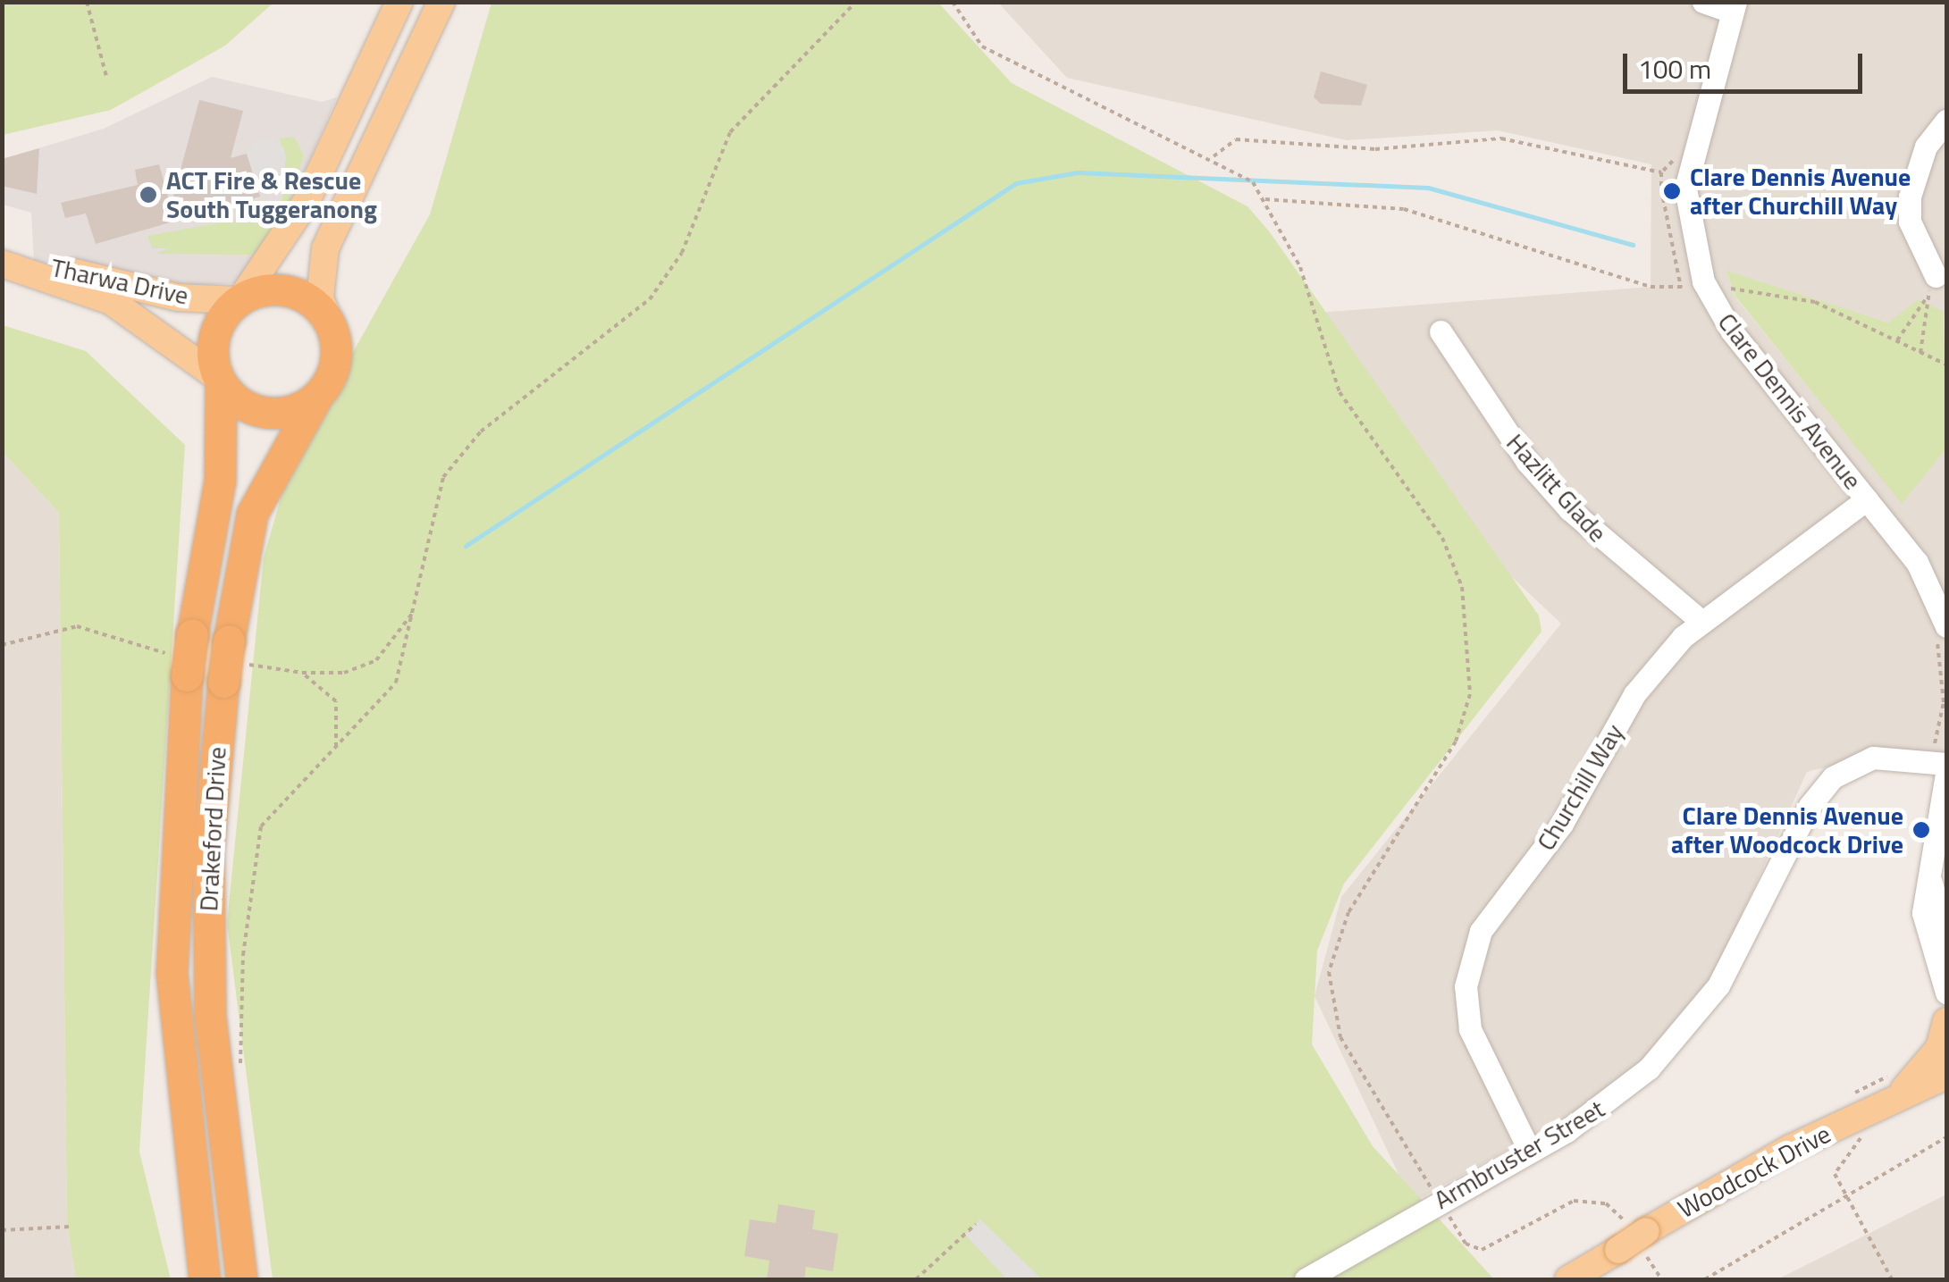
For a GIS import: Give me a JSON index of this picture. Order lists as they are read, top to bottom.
{
  "streets": {
    "highway": ["Drakeford Drive"],
    "main road": ["Tharwa Drive", "Woodcock Drive"],
    "street": [
      "Clare Dennis Avenue",
      "Hazlitt Glade",
      "Churchill Way",
      "Armbruster Street"
    ]
  },
  "crossings": [
    ["Tharwa Drive", "Drakeford Drive"],
    ["Clare Dennis Avenue", "Churchill Way"],
    ["Hazlitt Glade", "Churchill Way"],
    ["Churchill Way", "Armbruster Street"]
  ],
  "places": ["Clare Dennis Avenue after Churchill Way", "ACT Fire & Rescue South Tuggeranong", "Clare Dennis Avenue after Woodcock Drive"],
  "scale_bar": "100 m"
}
